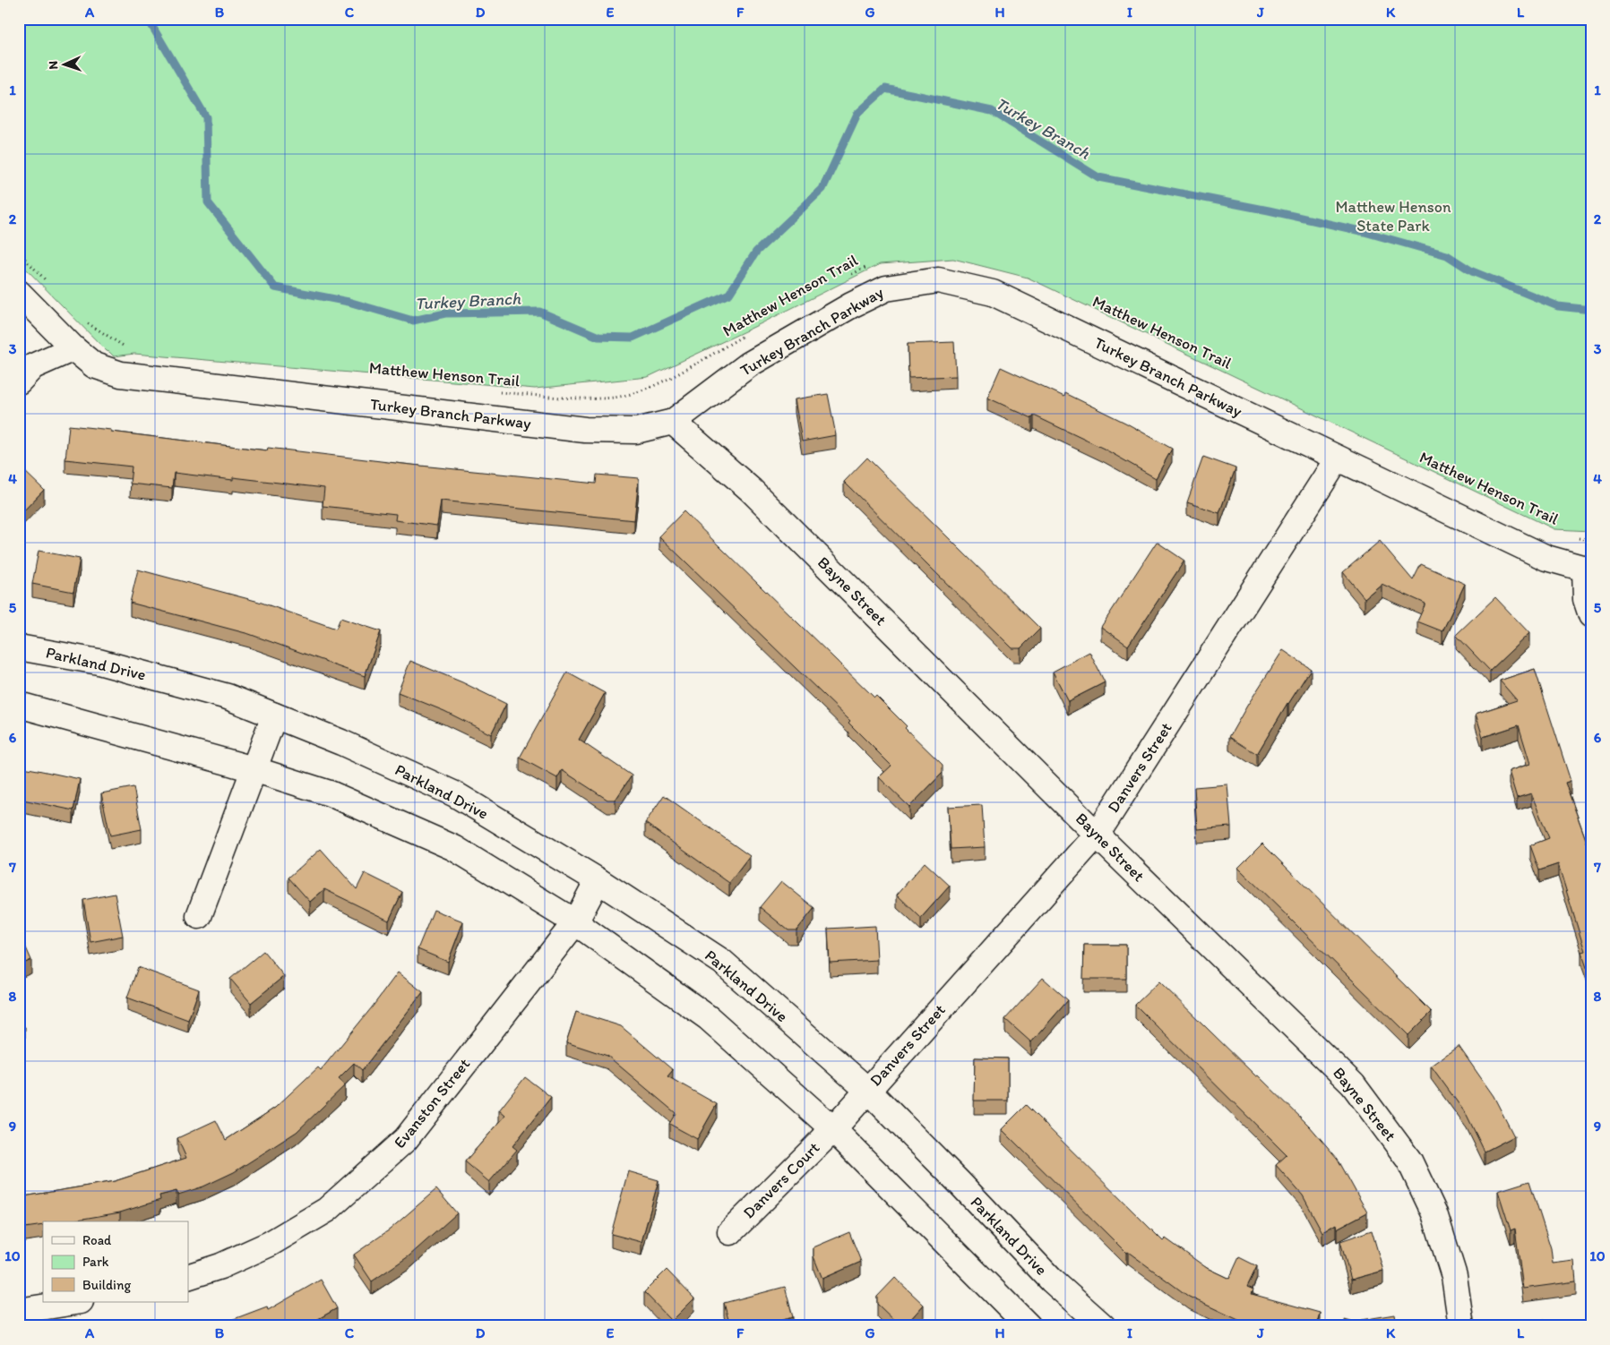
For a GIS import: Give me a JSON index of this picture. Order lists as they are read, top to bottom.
{
  "streets": {
    "street": [
      "Turkey Branch Parkway",
      "Bayne Street",
      "Parkland Drive",
      "Danvers Street",
      "Evanston Street",
      "Danvers Court"
    ],
    "path": ["Matthew Henson Trail"]
  },
  "crossings": [
    ["Turkey Branch Parkway", "Bayne Street"],
    ["Turkey Branch Parkway", "Danvers Street"],
    ["Bayne Street", "Danvers Street"],
    ["Parkland Drive", "Danvers Street"],
    ["Parkland Drive", "Evanston Street"],
    ["Danvers Street", "Danvers Court"]
  ],
  "water": ["Turkey Branch"],
  "parks": ["Matthew Henson State Park"],
  "legend": ["Road", "Park", "Building"],
  "north": "left",
  "grid": {
    "columns": [
      "A",
      "B",
      "C",
      "D",
      "E",
      "F",
      "G",
      "H",
      "I",
      "J",
      "K",
      "L"
    ],
    "rows": [
      "1",
      "2",
      "3",
      "4",
      "5",
      "6",
      "7",
      "8",
      "9",
      "10"
    ]
  }
}
